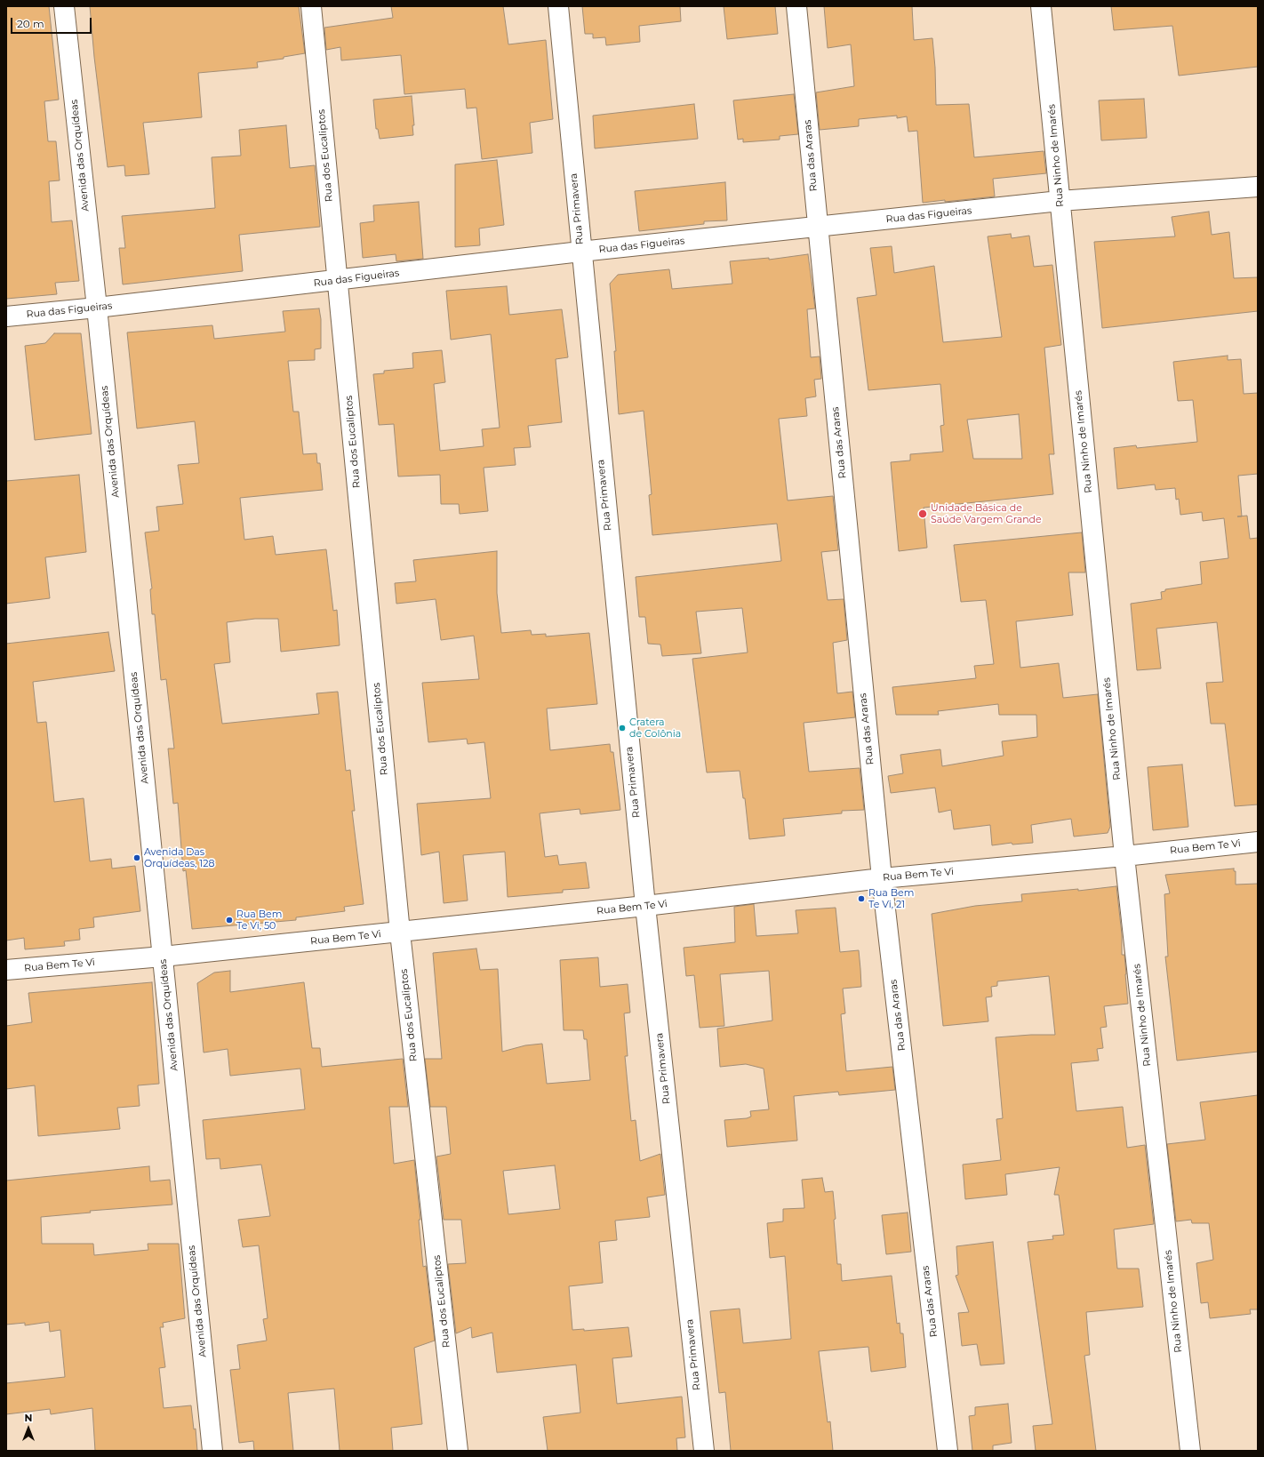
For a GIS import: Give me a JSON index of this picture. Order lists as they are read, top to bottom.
{
  "streets": {
    "street": [
      "Avenida das Orquídeas",
      "Rua dos Eucaliptos",
      "Rua das Araras",
      "Rua Ninho de Imarés",
      "Rua Primavera",
      "Rua das Figueiras",
      "Rua Bem Te Vi"
    ]
  },
  "crossings": [
    ["Avenida das Orquídeas", "Rua das Figueiras"],
    ["Avenida das Orquídeas", "Rua Bem Te Vi"],
    ["Rua dos Eucaliptos", "Rua das Figueiras"],
    ["Rua dos Eucaliptos", "Rua Bem Te Vi"],
    ["Rua das Araras", "Rua das Figueiras"],
    ["Rua das Araras", "Rua Bem Te Vi"],
    ["Rua Ninho de Imarés", "Rua das Figueiras"],
    ["Rua Ninho de Imarés", "Rua Bem Te Vi"],
    ["Rua Primavera", "Rua das Figueiras"],
    ["Rua Primavera", "Rua Bem Te Vi"]
  ],
  "places": [
    "Unidade Básica de Saúde Vargem Grande",
    "Cratera de Colônia",
    "Avenida Das Orquídeas, 128",
    "Rua Bem Te Vi, 21",
    "Rua Bem Te Vi, 50"
  ],
  "scale_bar": "20 m",
  "north": "top"
}
